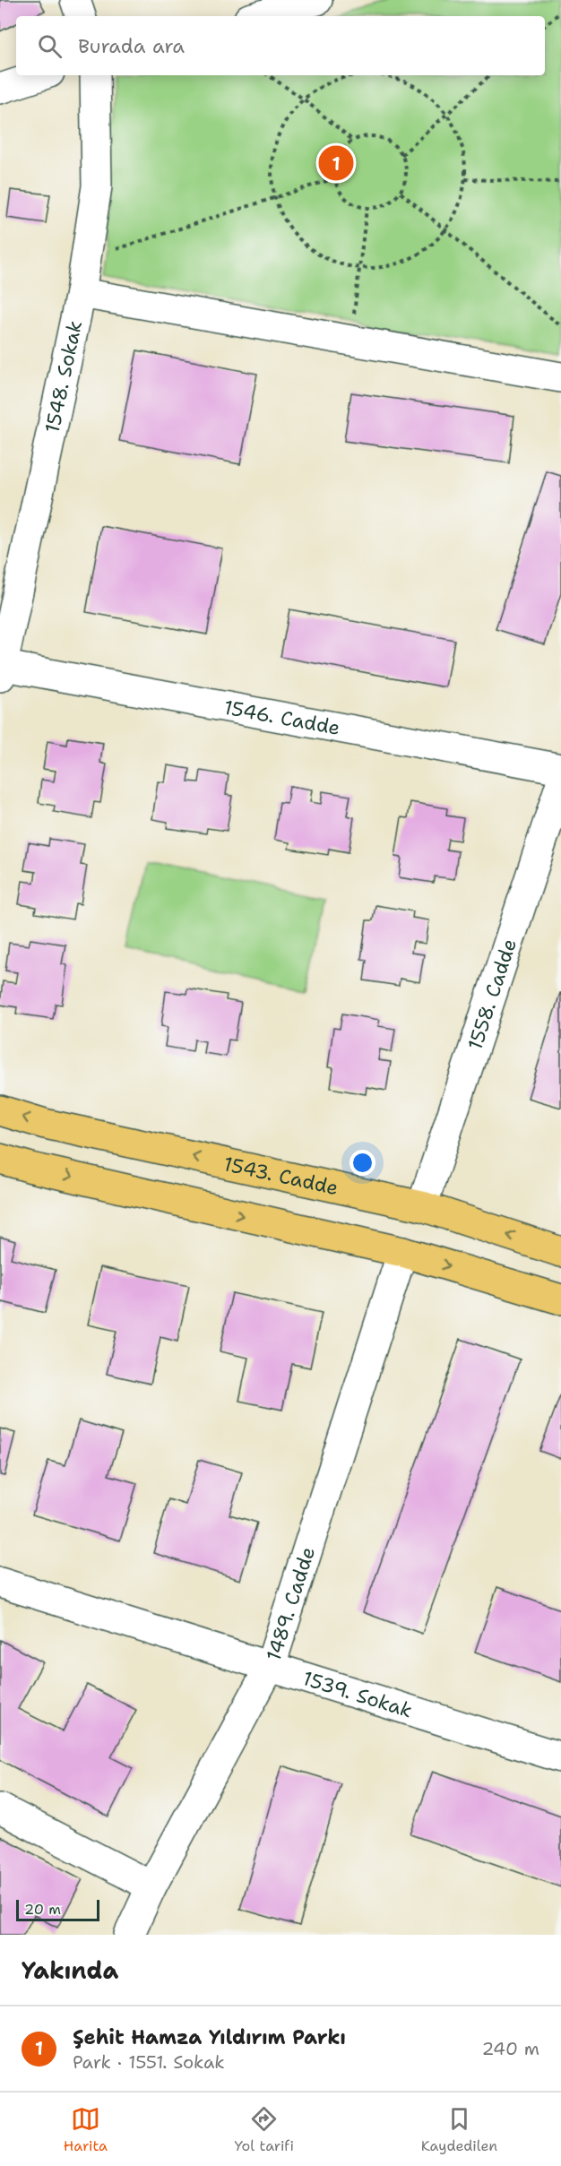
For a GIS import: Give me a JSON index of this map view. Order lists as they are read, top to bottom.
{
  "streets": {
    "main road": ["1543. Cadde"],
    "street": [
      "1548. Sokak",
      "1546. Cadde",
      "1558. Cadde",
      "1489. Cadde",
      "1539. Sokak"
    ]
  },
  "crossings": [
    ["1548. Sokak", "1546. Cadde"],
    ["1558. Cadde", "1543. Cadde"],
    ["1489. Cadde", "1539. Sokak"]
  ],
  "scale_bar": "20 m",
  "page": {
    "search": "Burada ara",
    "pins": "1",
    "scale": "20 m",
    "heading": "Yakında",
    "list": [
      {
        "mark": "1",
        "name": "Şehit Hamza Yıldırım Parkı",
        "note": "Park · 1551. Sokak",
        "value": "240 m"
      }
    ],
    "nav": ["Harita", "Yol tarifi", "Kaydedilen"]
  }
}
